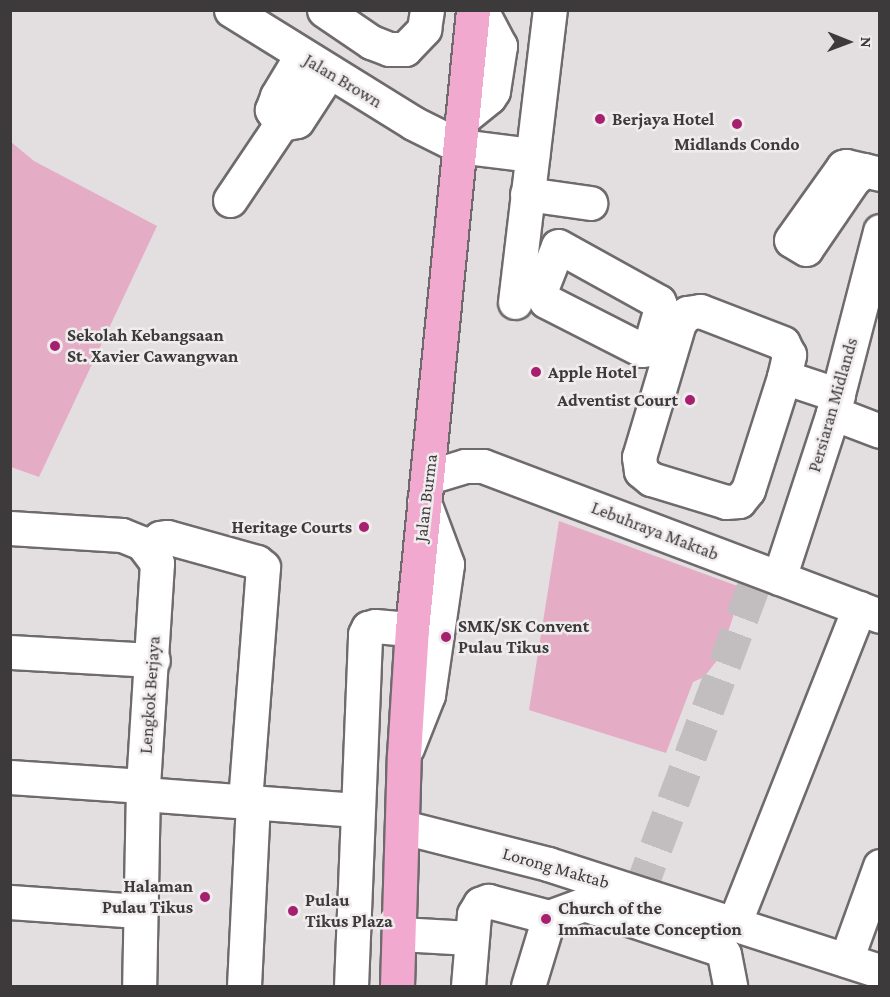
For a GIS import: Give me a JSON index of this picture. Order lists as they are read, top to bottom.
{
  "streets": {
    "main road": ["Jalan Burma"],
    "street": [
      "Jalan Brown",
      "Persiaran Midlands",
      "Lebuhraya Maktab",
      "Lengkok Berjaya",
      "Lorong Maktab"
    ]
  },
  "crossings": [
    ["Jalan Brown", "Jalan Burma"],
    ["Persiaran Midlands", "Lebuhraya Maktab"],
    ["Jalan Burma", "Lebuhraya Maktab"],
    ["Jalan Burma", "Lorong Maktab"]
  ],
  "places": [
    "Berjaya Hotel",
    "Midlands Condo",
    "Sekolah Kebangsaan St. Xavier Cawangwan",
    "Apple Hotel",
    "Adventist Court",
    "Heritage Courts",
    "SMK/SK Convent Pulau Tikus",
    "Halaman Pulau Tikus",
    "Pulau Tikus Plaza",
    "Church of the Immaculate Conception"
  ],
  "north": "right"
}
